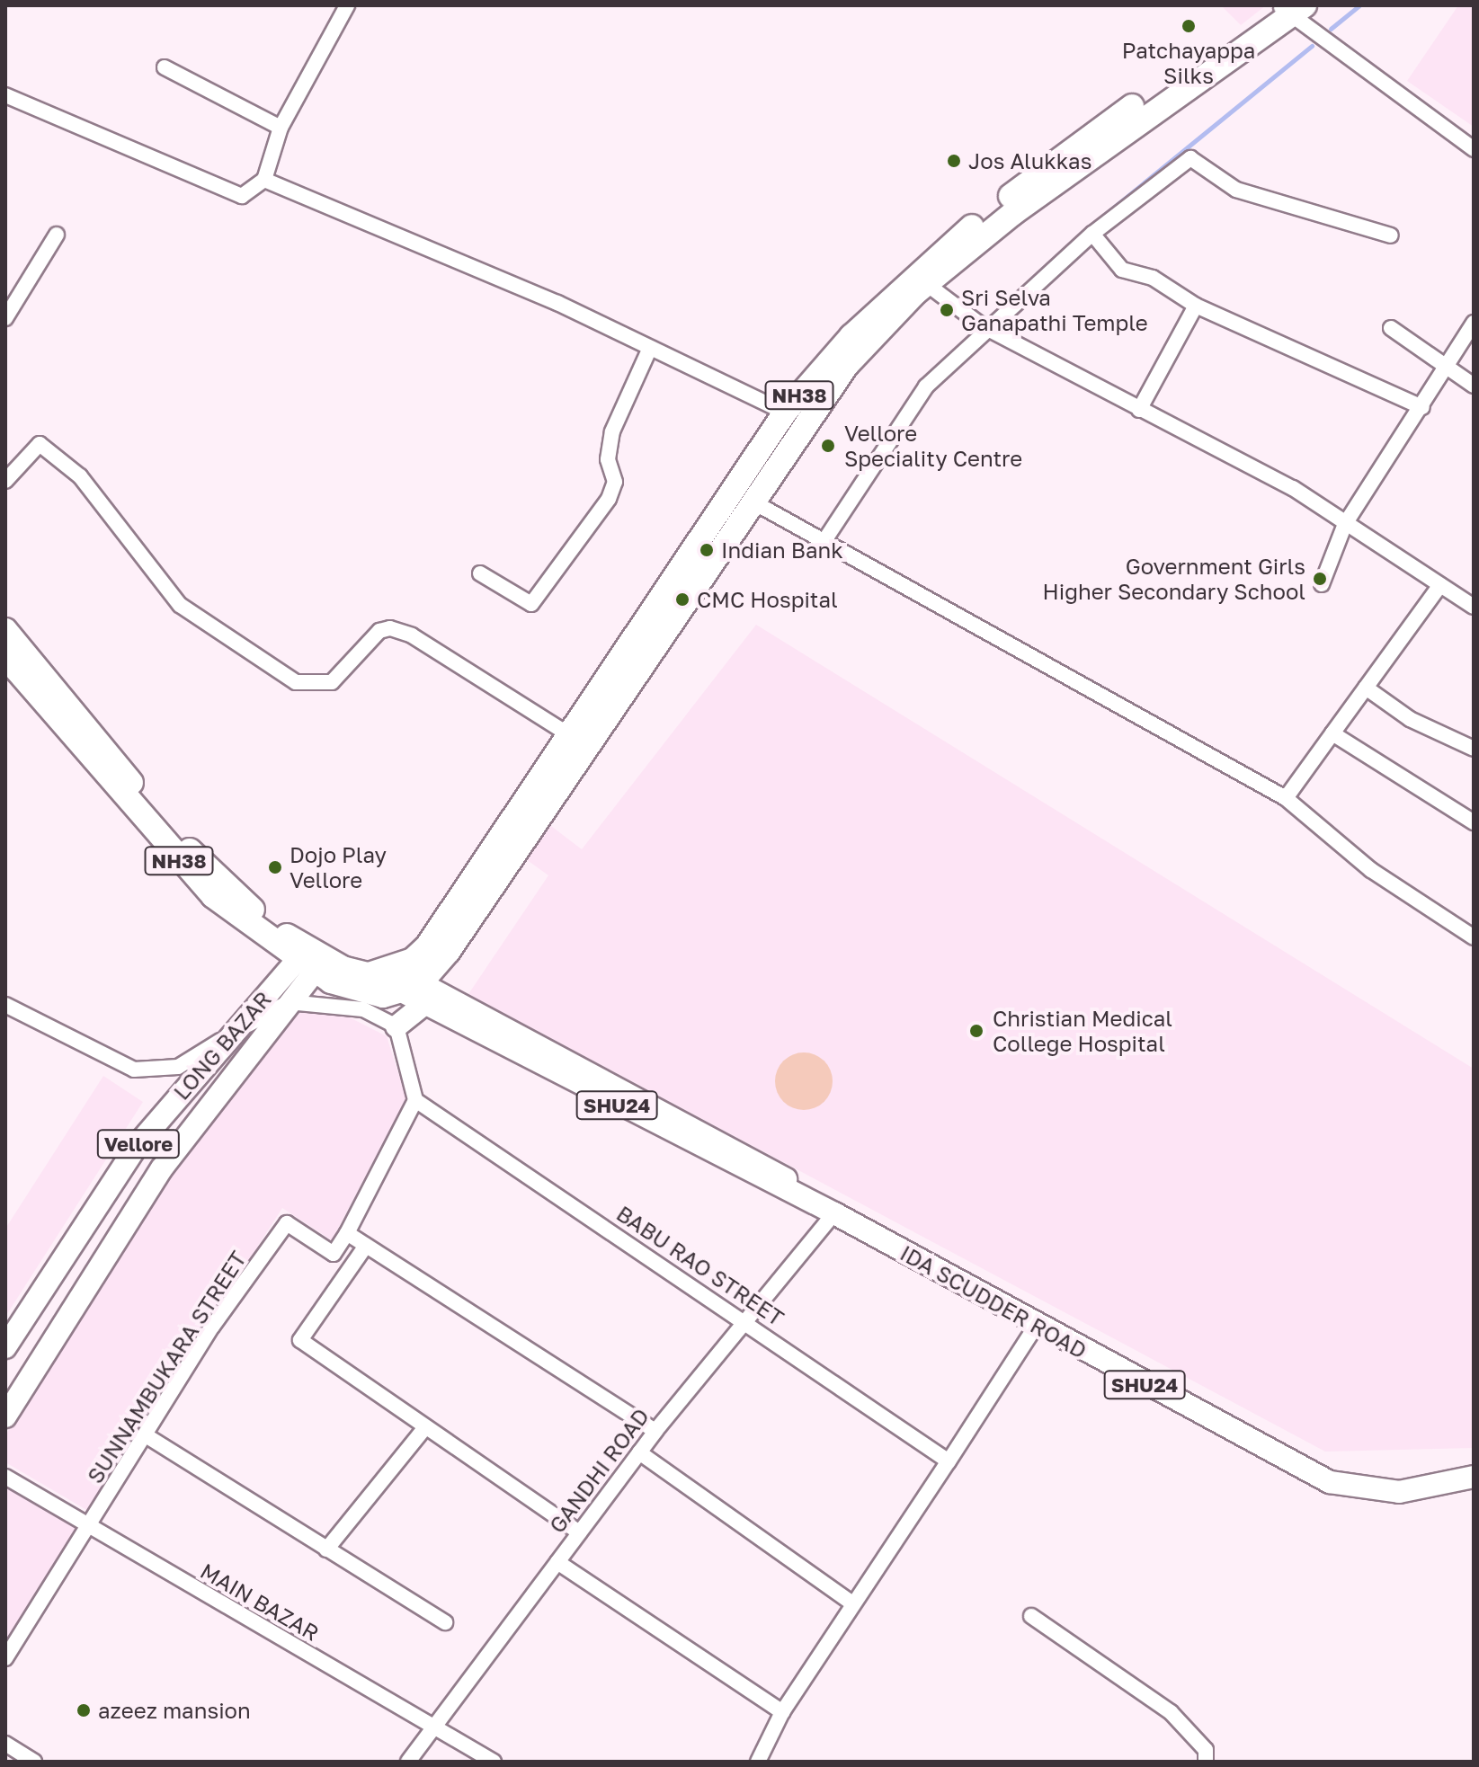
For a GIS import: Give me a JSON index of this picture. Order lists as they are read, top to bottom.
{
  "streets": {
    "highway": ["NH38"],
    "main road": [
      "LONG BAZAR",
      "SHU24",
      "Vellore",
      "IDA SCUDDER ROAD"
    ],
    "street": [
      "BABU RAO STREET",
      "SUNNAMBUKARA STREET",
      "GANDHI ROAD",
      "MAIN BAZAR"
    ]
  },
  "crossings": [
    ["NH38", "LONG BAZAR"],
    ["NH38", "SHU24"],
    ["SHU24", "IDA SCUDDER ROAD"],
    ["SHU24", "GANDHI ROAD"],
    ["BABU RAO STREET", "GANDHI ROAD"],
    ["IDA SCUDDER ROAD", "GANDHI ROAD"],
    ["SUNNAMBUKARA STREET", "MAIN BAZAR"],
    ["GANDHI ROAD", "MAIN BAZAR"]
  ],
  "places": [
    "Patchayappa Silks",
    "Jos Alukkas",
    "Sri Selva Ganapathi Temple",
    "Vellore Speciality Centre",
    "Indian Bank",
    "Government Girls Higher Secondary School",
    "CMC Hospital",
    "Dojo Play Vellore",
    "Christian Medical College Hospital",
    "azeez mansion"
  ]
}
